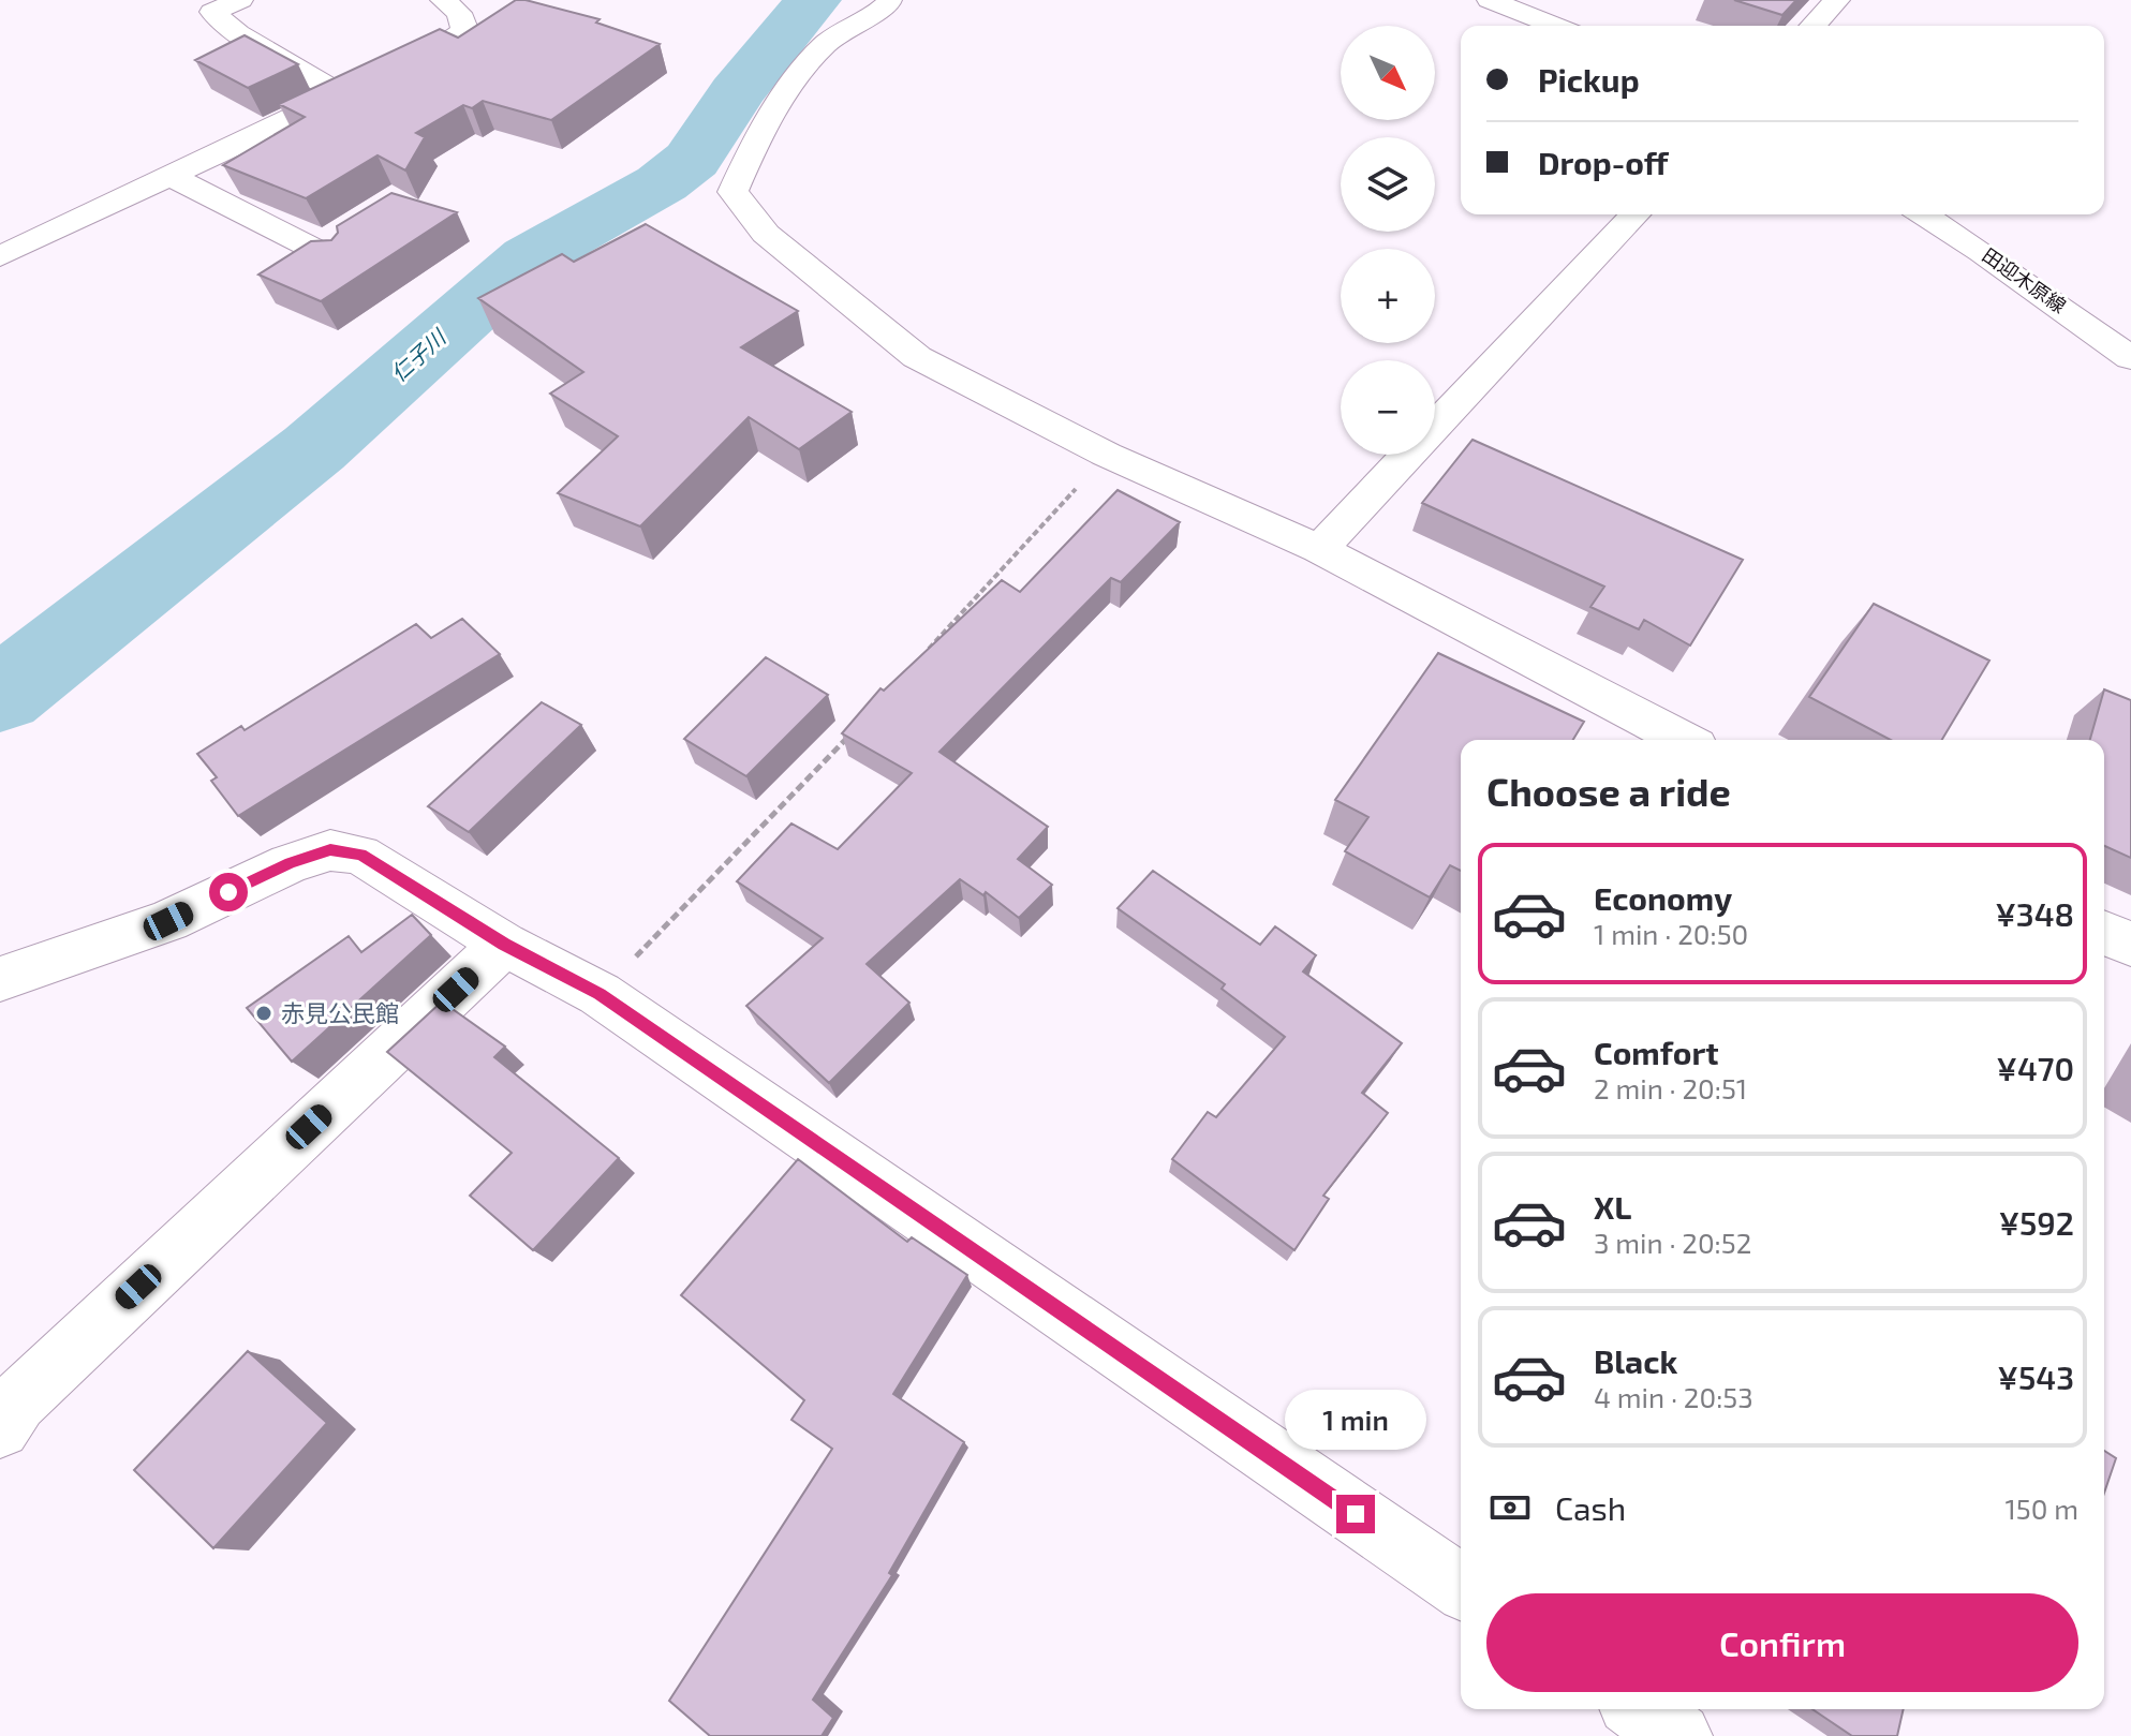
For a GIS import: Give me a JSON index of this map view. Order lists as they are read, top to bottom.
{
  "streets": {
    "street": ["田迎木原線"]
  },
  "water": ["仁子川"],
  "places": ["赤見公民館"],
  "north": "bottom right",
  "page": {
    "map_buttons": ["+", "−"],
    "banner": ["Pickup", "Drop-off"],
    "heading": "Choose a ride",
    "list": [
      {
        "name": "Economy",
        "note": "1 min · 20:50",
        "value": "¥348"
      },
      {
        "name": "Comfort",
        "note": "2 min · 20:51",
        "value": "¥470"
      },
      {
        "name": "XL",
        "note": "3 min · 20:52",
        "value": "¥592"
      },
      {
        "name": "Black",
        "note": "4 min · 20:53",
        "value": "¥543"
      }
    ],
    "bubble": "1 min",
    "pay": ["Cash", "150 m"],
    "buttons": "Confirm"
  }
}
